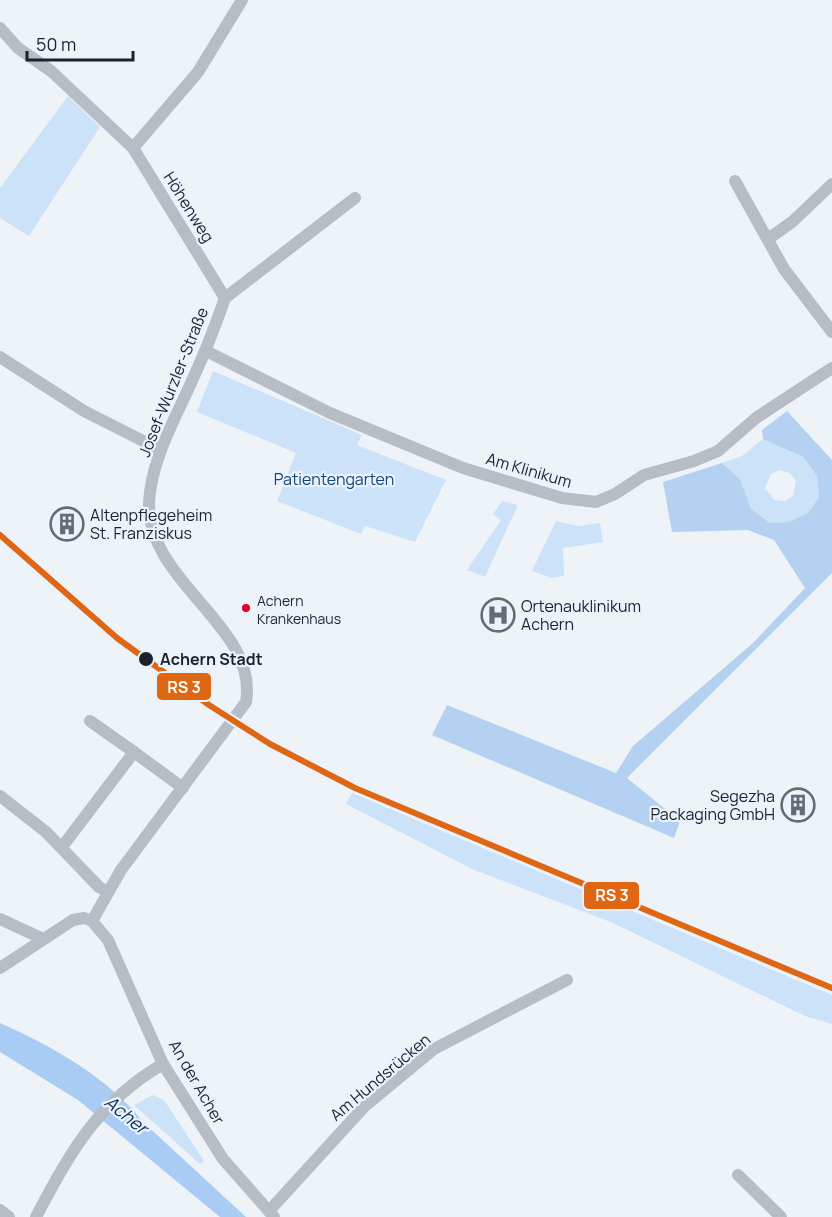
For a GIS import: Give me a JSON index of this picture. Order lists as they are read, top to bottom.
{
  "streets": {
    "street": [
      "Höhenweg",
      "Josef-Wurzler-Straße",
      "Am Klinikum",
      "Am Hundsrücken",
      "An der Acher"
    ]
  },
  "crossings": [
    ["Höhenweg", "Josef-Wurzler-Straße"],
    ["Josef-Wurzler-Straße", "Am Klinikum"],
    ["Josef-Wurzler-Straße", "An der Acher"],
    ["Am Hundsrücken", "An der Acher"]
  ],
  "water": ["Acher"],
  "parks": ["Patientengarten"],
  "places": {
    "building": ["Altenpflegeheim St. Franziskus", "Segezha Packaging GmbH"],
    "other": ["Achern Krankenhaus", "Achern Stadt"],
    "hospital": ["Ortenauklinikum Achern"]
  },
  "scale_bar": "50 m"
}
